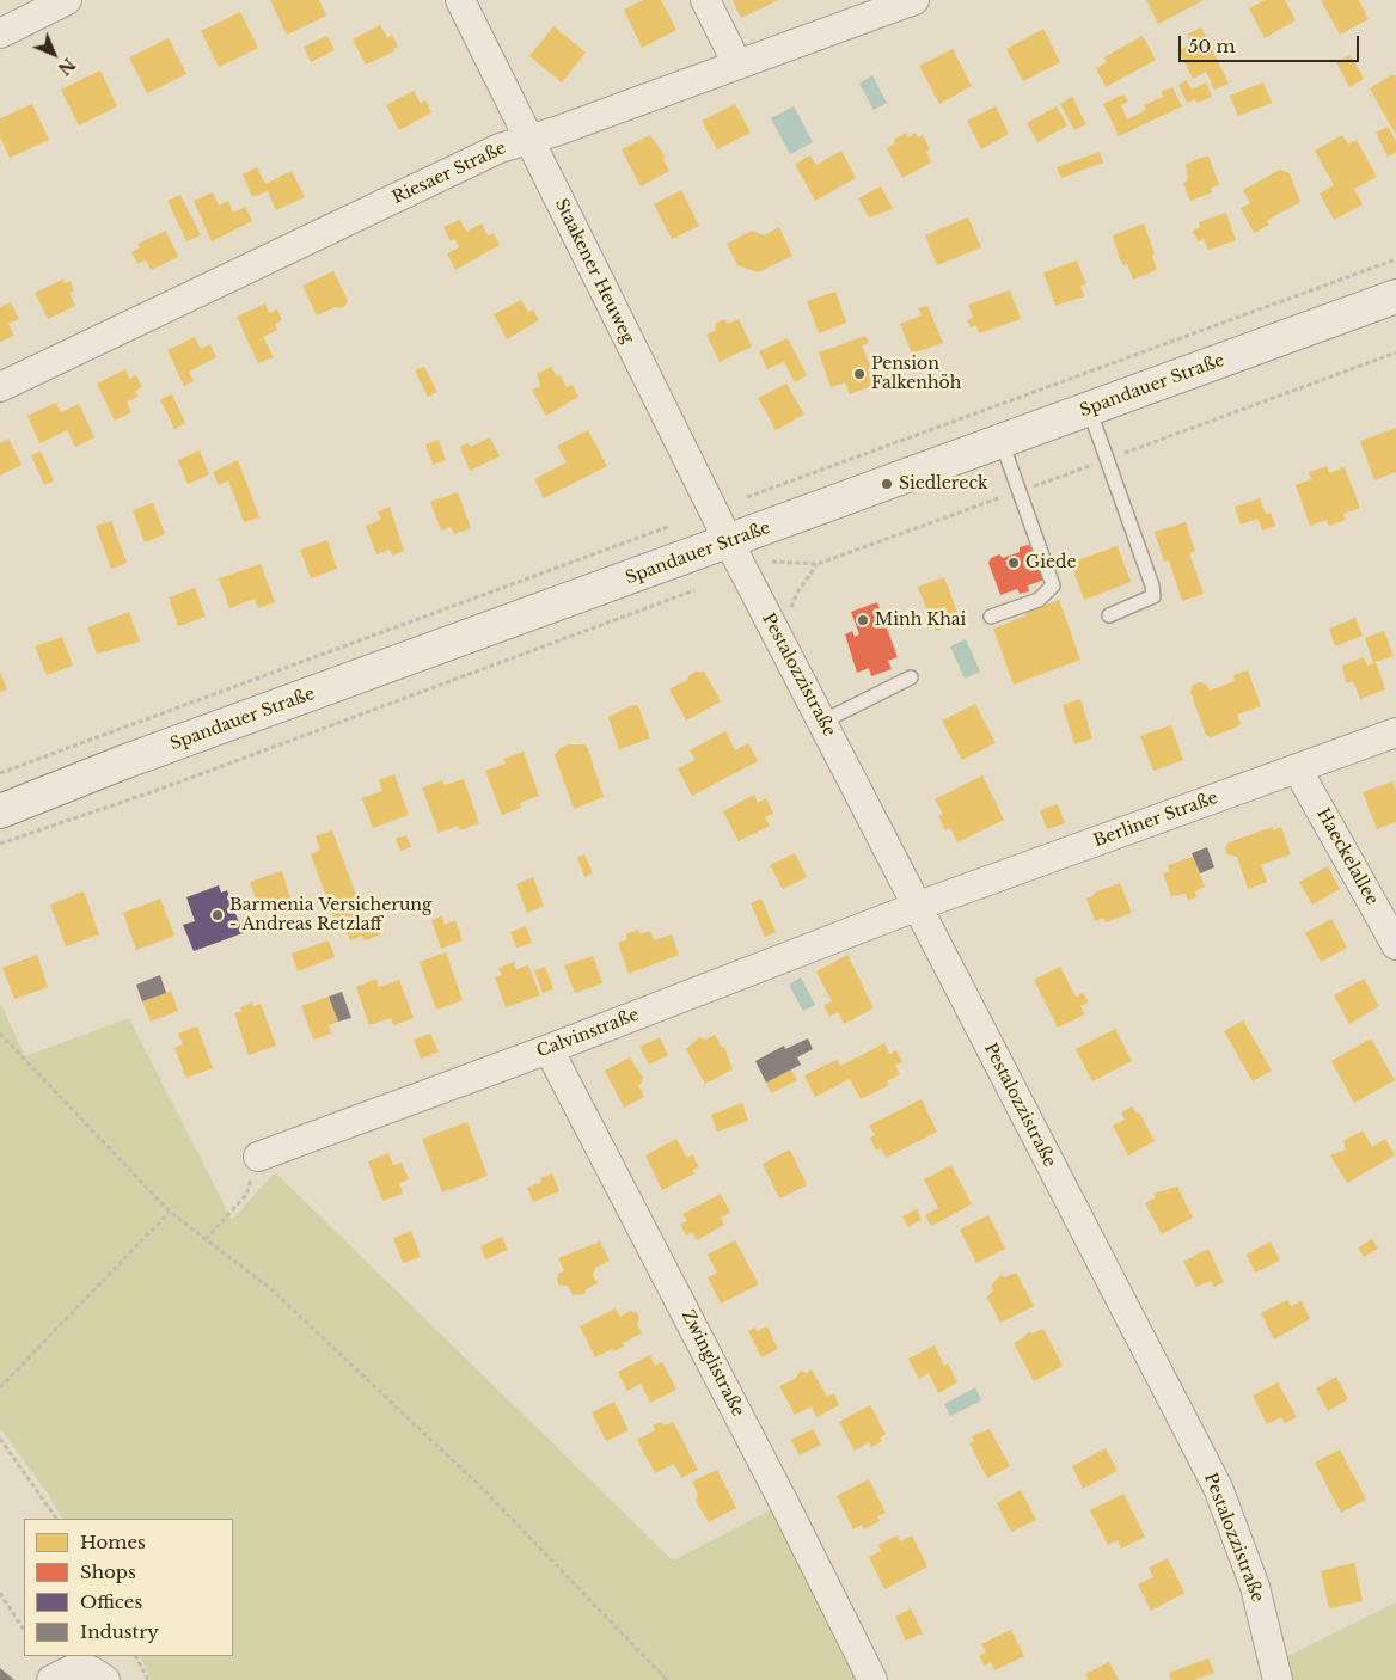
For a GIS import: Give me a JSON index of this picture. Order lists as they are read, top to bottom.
{
  "streets": {
    "main road": ["Spandauer Straße"],
    "street": [
      "Riesaer Straße",
      "Staakener Heuweg",
      "Pestalozzistraße",
      "Berliner Straße",
      "Haeckelallee",
      "Calvinstraße",
      "Zwinglistraße"
    ]
  },
  "crossings": [
    ["Riesaer Straße", "Staakener Heuweg"],
    ["Staakener Heuweg", "Spandauer Straße"],
    ["Staakener Heuweg", "Pestalozzistraße"],
    ["Spandauer Straße", "Pestalozzistraße"],
    ["Pestalozzistraße", "Berliner Straße"],
    ["Pestalozzistraße", "Calvinstraße"],
    ["Berliner Straße", "Haeckelallee"],
    ["Berliner Straße", "Calvinstraße"],
    ["Calvinstraße", "Zwinglistraße"]
  ],
  "places": [
    "Pension Falkenhöh",
    "Siedlereck",
    "Giede",
    "Minh Khai",
    "Barmenia Versicherung - Andreas Retzlaff"
  ],
  "legend": [
    "Homes",
    "Shops",
    "Offices",
    "Industry"
  ],
  "scale_bar": "50 m",
  "north": "bottom right"
}
